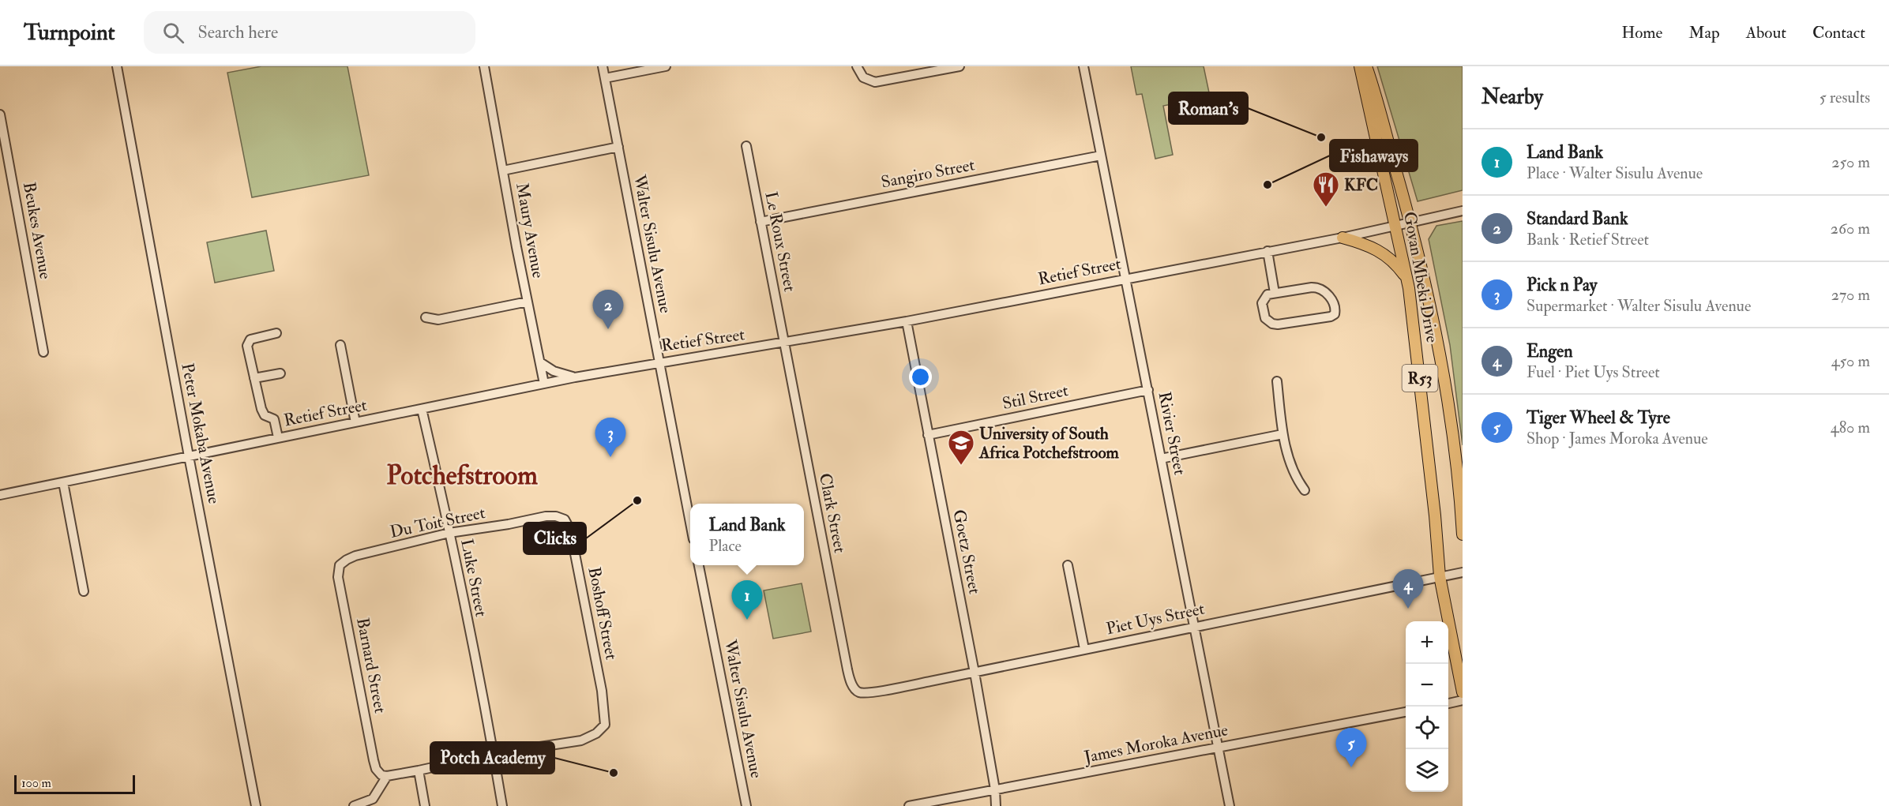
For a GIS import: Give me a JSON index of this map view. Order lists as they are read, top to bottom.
{
  "streets": {
    "main road": ["Govan Mbeki Drive", "R53"],
    "street": [
      "Sangiro Street",
      "Beukes Avenue",
      "Maury Avenue",
      "Le Roux Street",
      "Walter Sisulu Avenue",
      "Retief Street",
      "Stil Street",
      "Peter Mokaba Avenue",
      "Rivier Street",
      "Clark Street",
      "Du Toit Street",
      "Goetz Street",
      "Luke Street",
      "Boshoff Street",
      "Piet Uys Street",
      "Barnard Street",
      "James Moroka Avenue"
    ]
  },
  "crossings": [
    ["Sangiro Street", "Le Roux Street"],
    ["Sangiro Street", "Rivier Street"],
    ["Maury Avenue", "Walter Sisulu Avenue"],
    ["Maury Avenue", "Retief Street"],
    ["Le Roux Street", "Retief Street"],
    ["Le Roux Street", "Clark Street"],
    ["Walter Sisulu Avenue", "Retief Street"],
    ["Retief Street", "Govan Mbeki Drive"],
    ["Retief Street", "Peter Mokaba Avenue"],
    ["Retief Street", "Rivier Street"],
    ["Retief Street", "Clark Street"],
    ["Retief Street", "Goetz Street"],
    ["Retief Street", "Luke Street"],
    ["Govan Mbeki Drive", "Piet Uys Street"],
    ["Stil Street", "Rivier Street"],
    ["Stil Street", "Goetz Street"],
    ["Rivier Street", "Piet Uys Street"],
    ["Rivier Street", "James Moroka Avenue"],
    ["Clark Street", "Piet Uys Street"],
    ["Du Toit Street", "Luke Street"],
    ["Du Toit Street", "Boshoff Street"],
    ["Du Toit Street", "Barnard Street"],
    ["Goetz Street", "Piet Uys Street"],
    ["Goetz Street", "James Moroka Avenue"],
    ["Luke Street", "Boshoff Street"]
  ],
  "districts": ["Potchefstroom"],
  "places": {
    "other": [
      "Roman's",
      "Fishaways",
      "Clicks",
      "Potch Academy"
    ],
    "restaurant": ["KFC"],
    "school or university": ["University of South Africa Potchefstroom"]
  },
  "scale_bar": "100 m",
  "page": {
    "header": "Turnpoint",
    "search": "Search here",
    "nav": [
      "Home",
      "Map",
      "About",
      "Contact"
    ],
    "heading": ["Nearby", "5 results"],
    "list": [
      {
        "mark": "1",
        "name": "Land Bank",
        "note": "Place · Walter Sisulu Avenue",
        "value": "250 m"
      },
      {
        "mark": "2",
        "name": "Standard Bank",
        "note": "Bank · Retief Street",
        "value": "260 m"
      },
      {
        "mark": "3",
        "name": "Pick n Pay",
        "note": "Supermarket · Walter Sisulu Avenue",
        "value": "270 m"
      },
      {
        "mark": "4",
        "name": "Engen",
        "note": "Fuel · Piet Uys Street",
        "value": "450 m"
      },
      {
        "mark": "5",
        "name": "Tiger Wheel & Tyre",
        "note": "Shop · James Moroka Avenue",
        "value": "480 m"
      }
    ],
    "pins": [
      "2",
      "3",
      "4",
      "1",
      "5"
    ],
    "popup": ["Land Bank", "Place"],
    "map_buttons": ["+", "−"],
    "scale": "100 m"
  }
}
